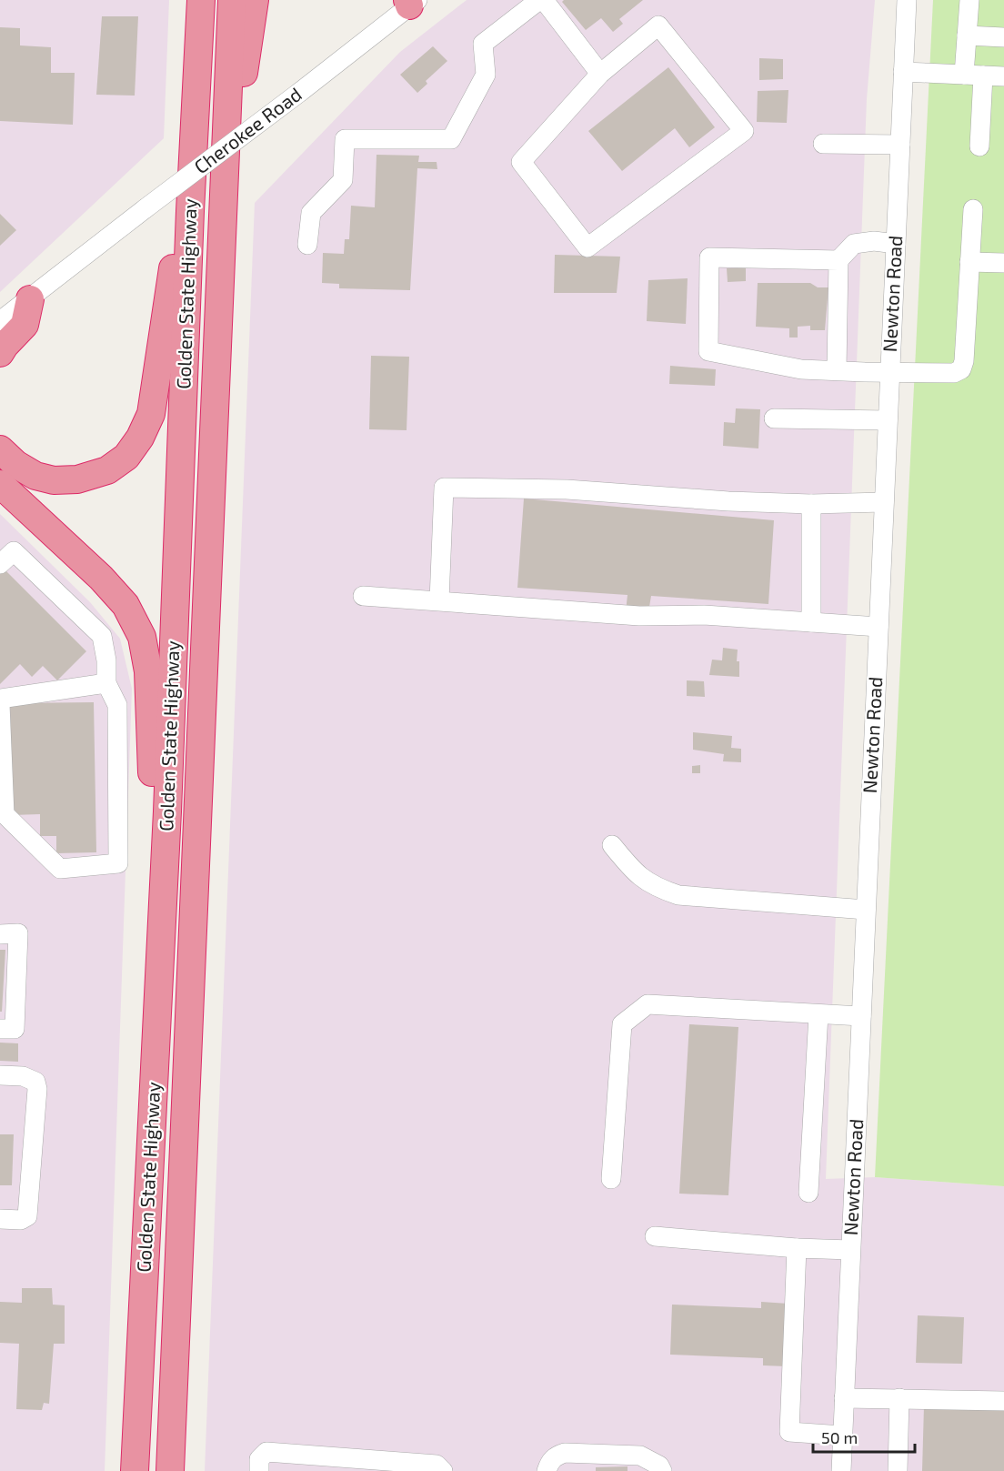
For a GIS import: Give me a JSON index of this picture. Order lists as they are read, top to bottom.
{
  "streets": {
    "highway": ["Golden State Highway"],
    "street": ["Cherokee Road", "Newton Road"]
  },
  "scale_bar": "50 m"
}
